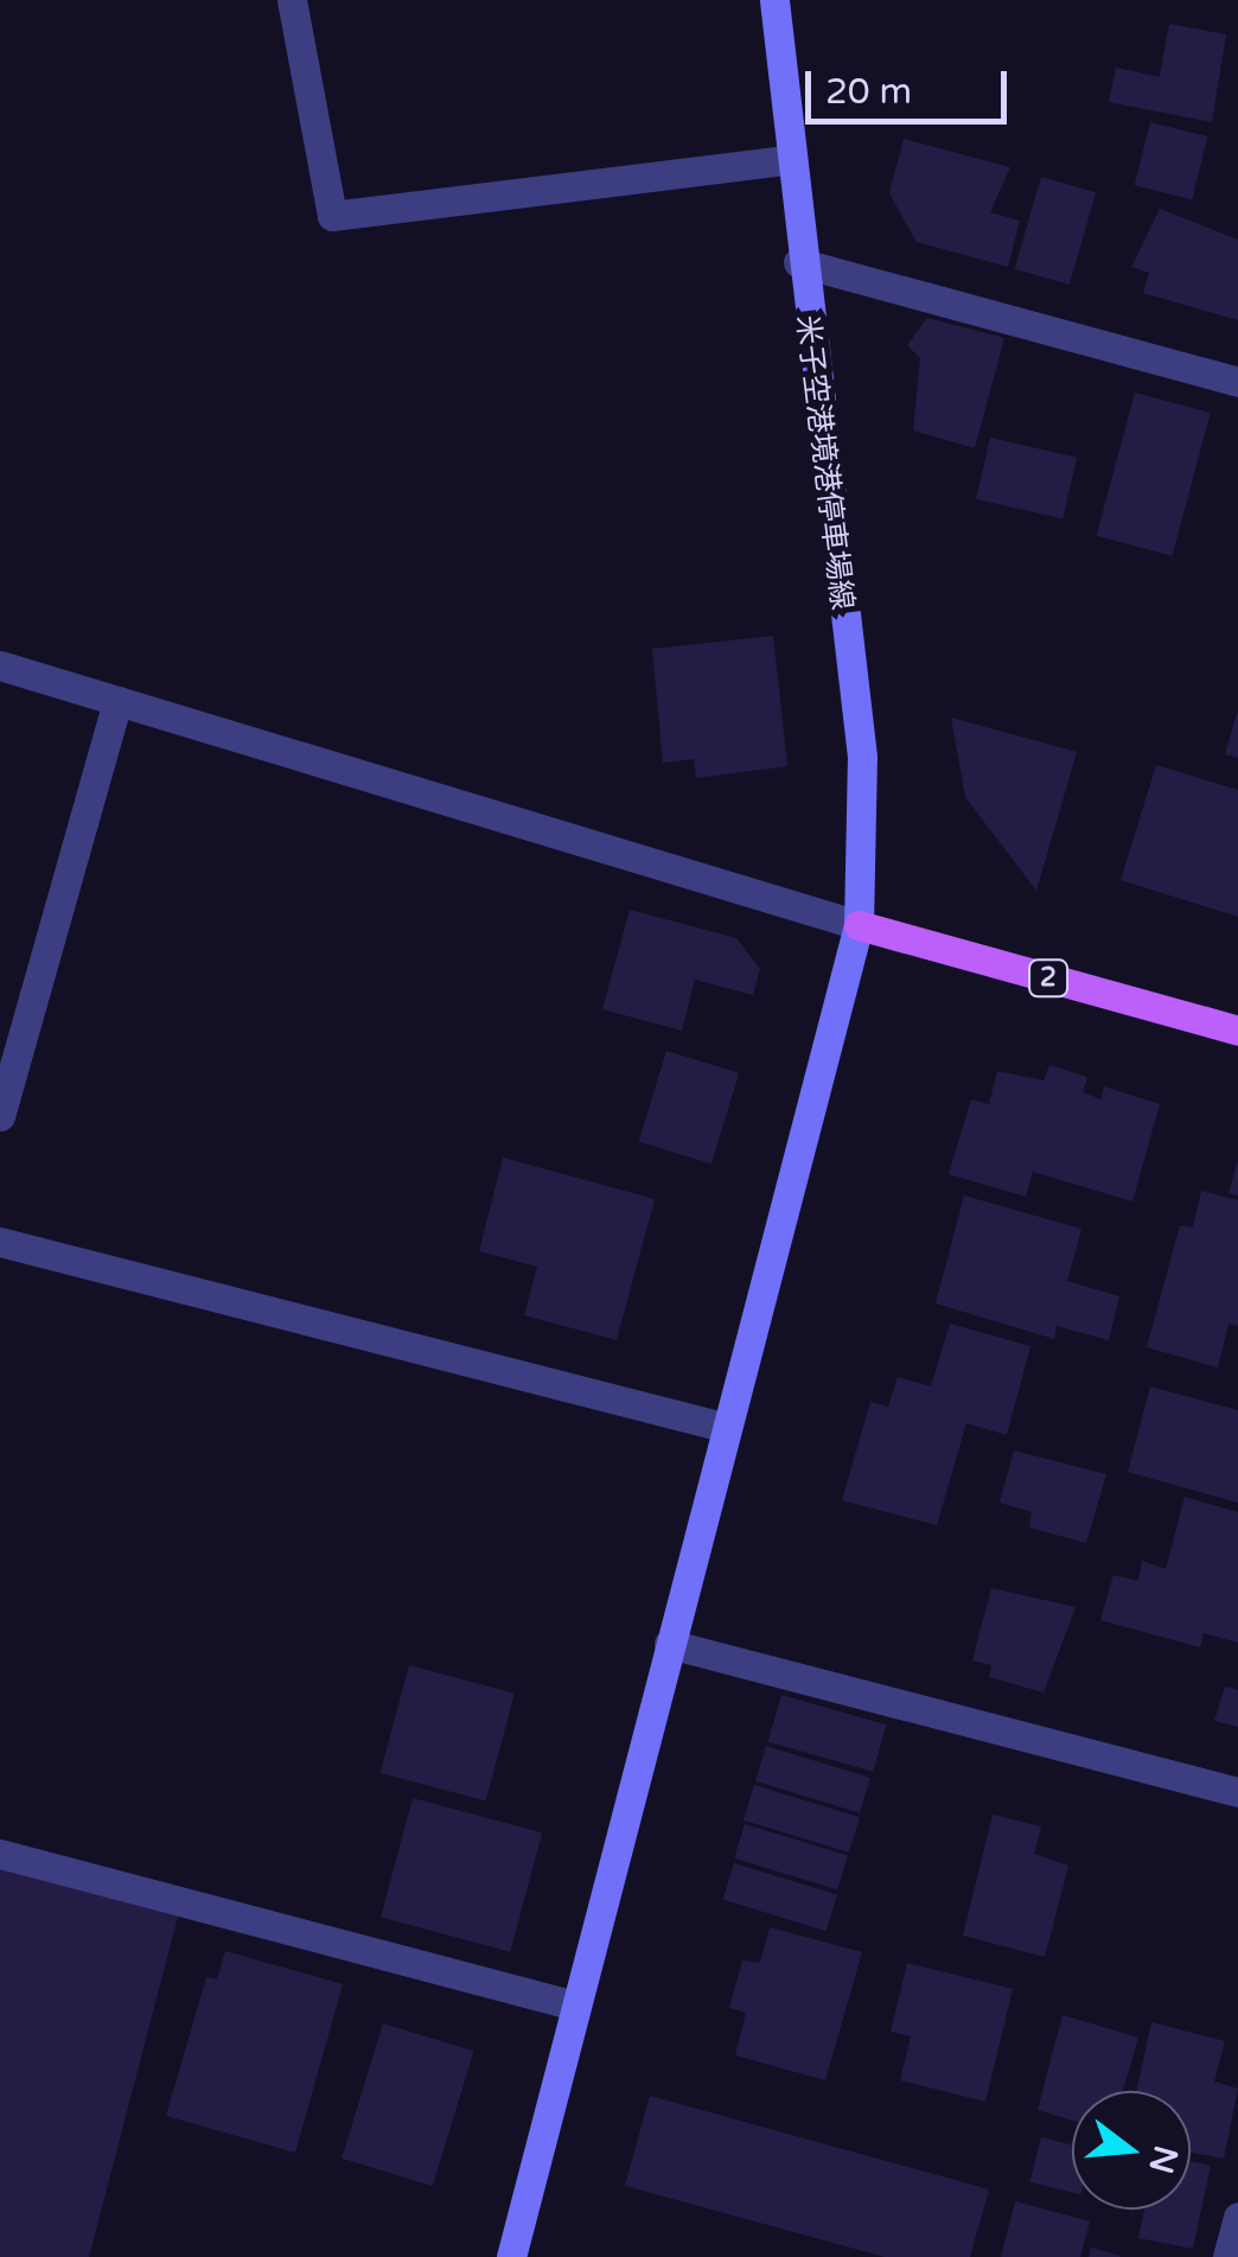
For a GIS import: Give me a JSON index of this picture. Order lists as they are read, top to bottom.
{
  "streets": {
    "main road": ["2"],
    "street": ["米子空港境港停車場線"]
  },
  "crossings": [
    ["米子空港境港停車場線", "2"]
  ],
  "scale_bar": "20 m",
  "north": "right"
}
